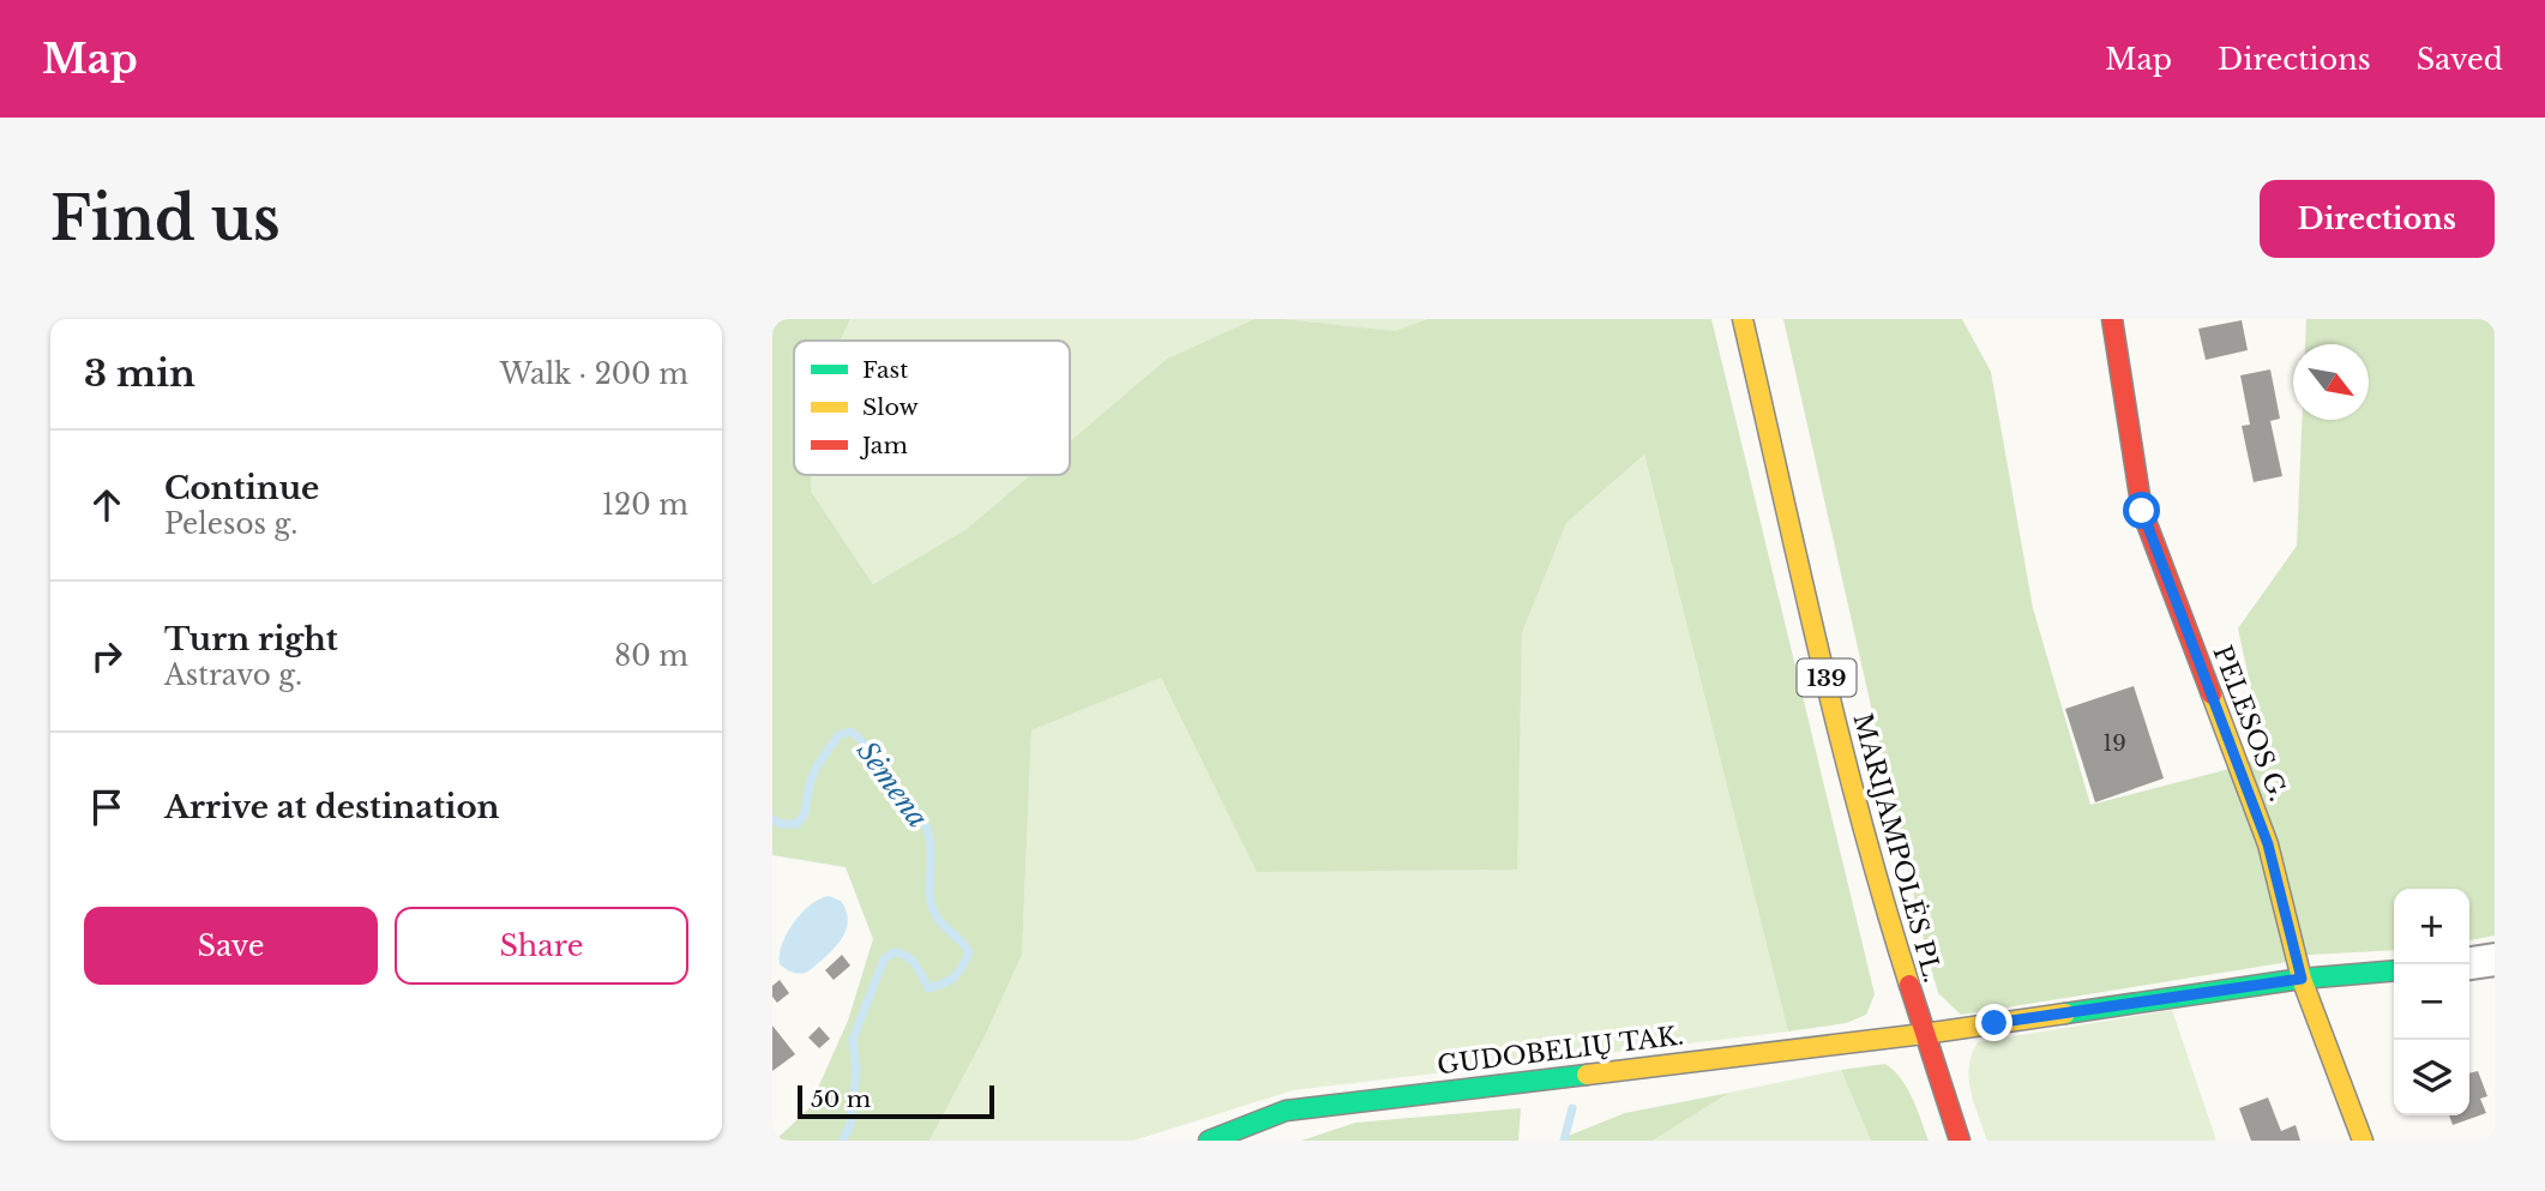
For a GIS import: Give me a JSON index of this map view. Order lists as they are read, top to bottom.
{
  "streets": {
    "street": [
      "139",
      "PELESOS G.",
      "MARIJAMPOLĖS PL.",
      "GUDOBELIŲ TAK."
    ]
  },
  "crossings": [
    ["PELESOS G.", "GUDOBELIŲ TAK."],
    ["MARIJAMPOLĖS PL.", "GUDOBELIŲ TAK."]
  ],
  "water": ["Sėmena"],
  "house_numbers": ["19"],
  "legend": ["Fast", "Slow", "Jam"],
  "scale_bar": "50 m",
  "north": "bottom right",
  "page": {
    "header": "Map",
    "nav": ["Map", "Directions", "Saved"],
    "buttons": [
      "Directions",
      ["Save", "Share"]
    ],
    "title": "Find us",
    "heading": ["3 min", "Walk · 200 m"],
    "list": [
      ["Continue", "Pelesos g.", "120 m"],
      ["Turn right", "Astravo g.", "80 m"],
      "Arrive at destination"
    ],
    "map_buttons": ["+", "−"],
    "scale": "50 m"
  }
}
